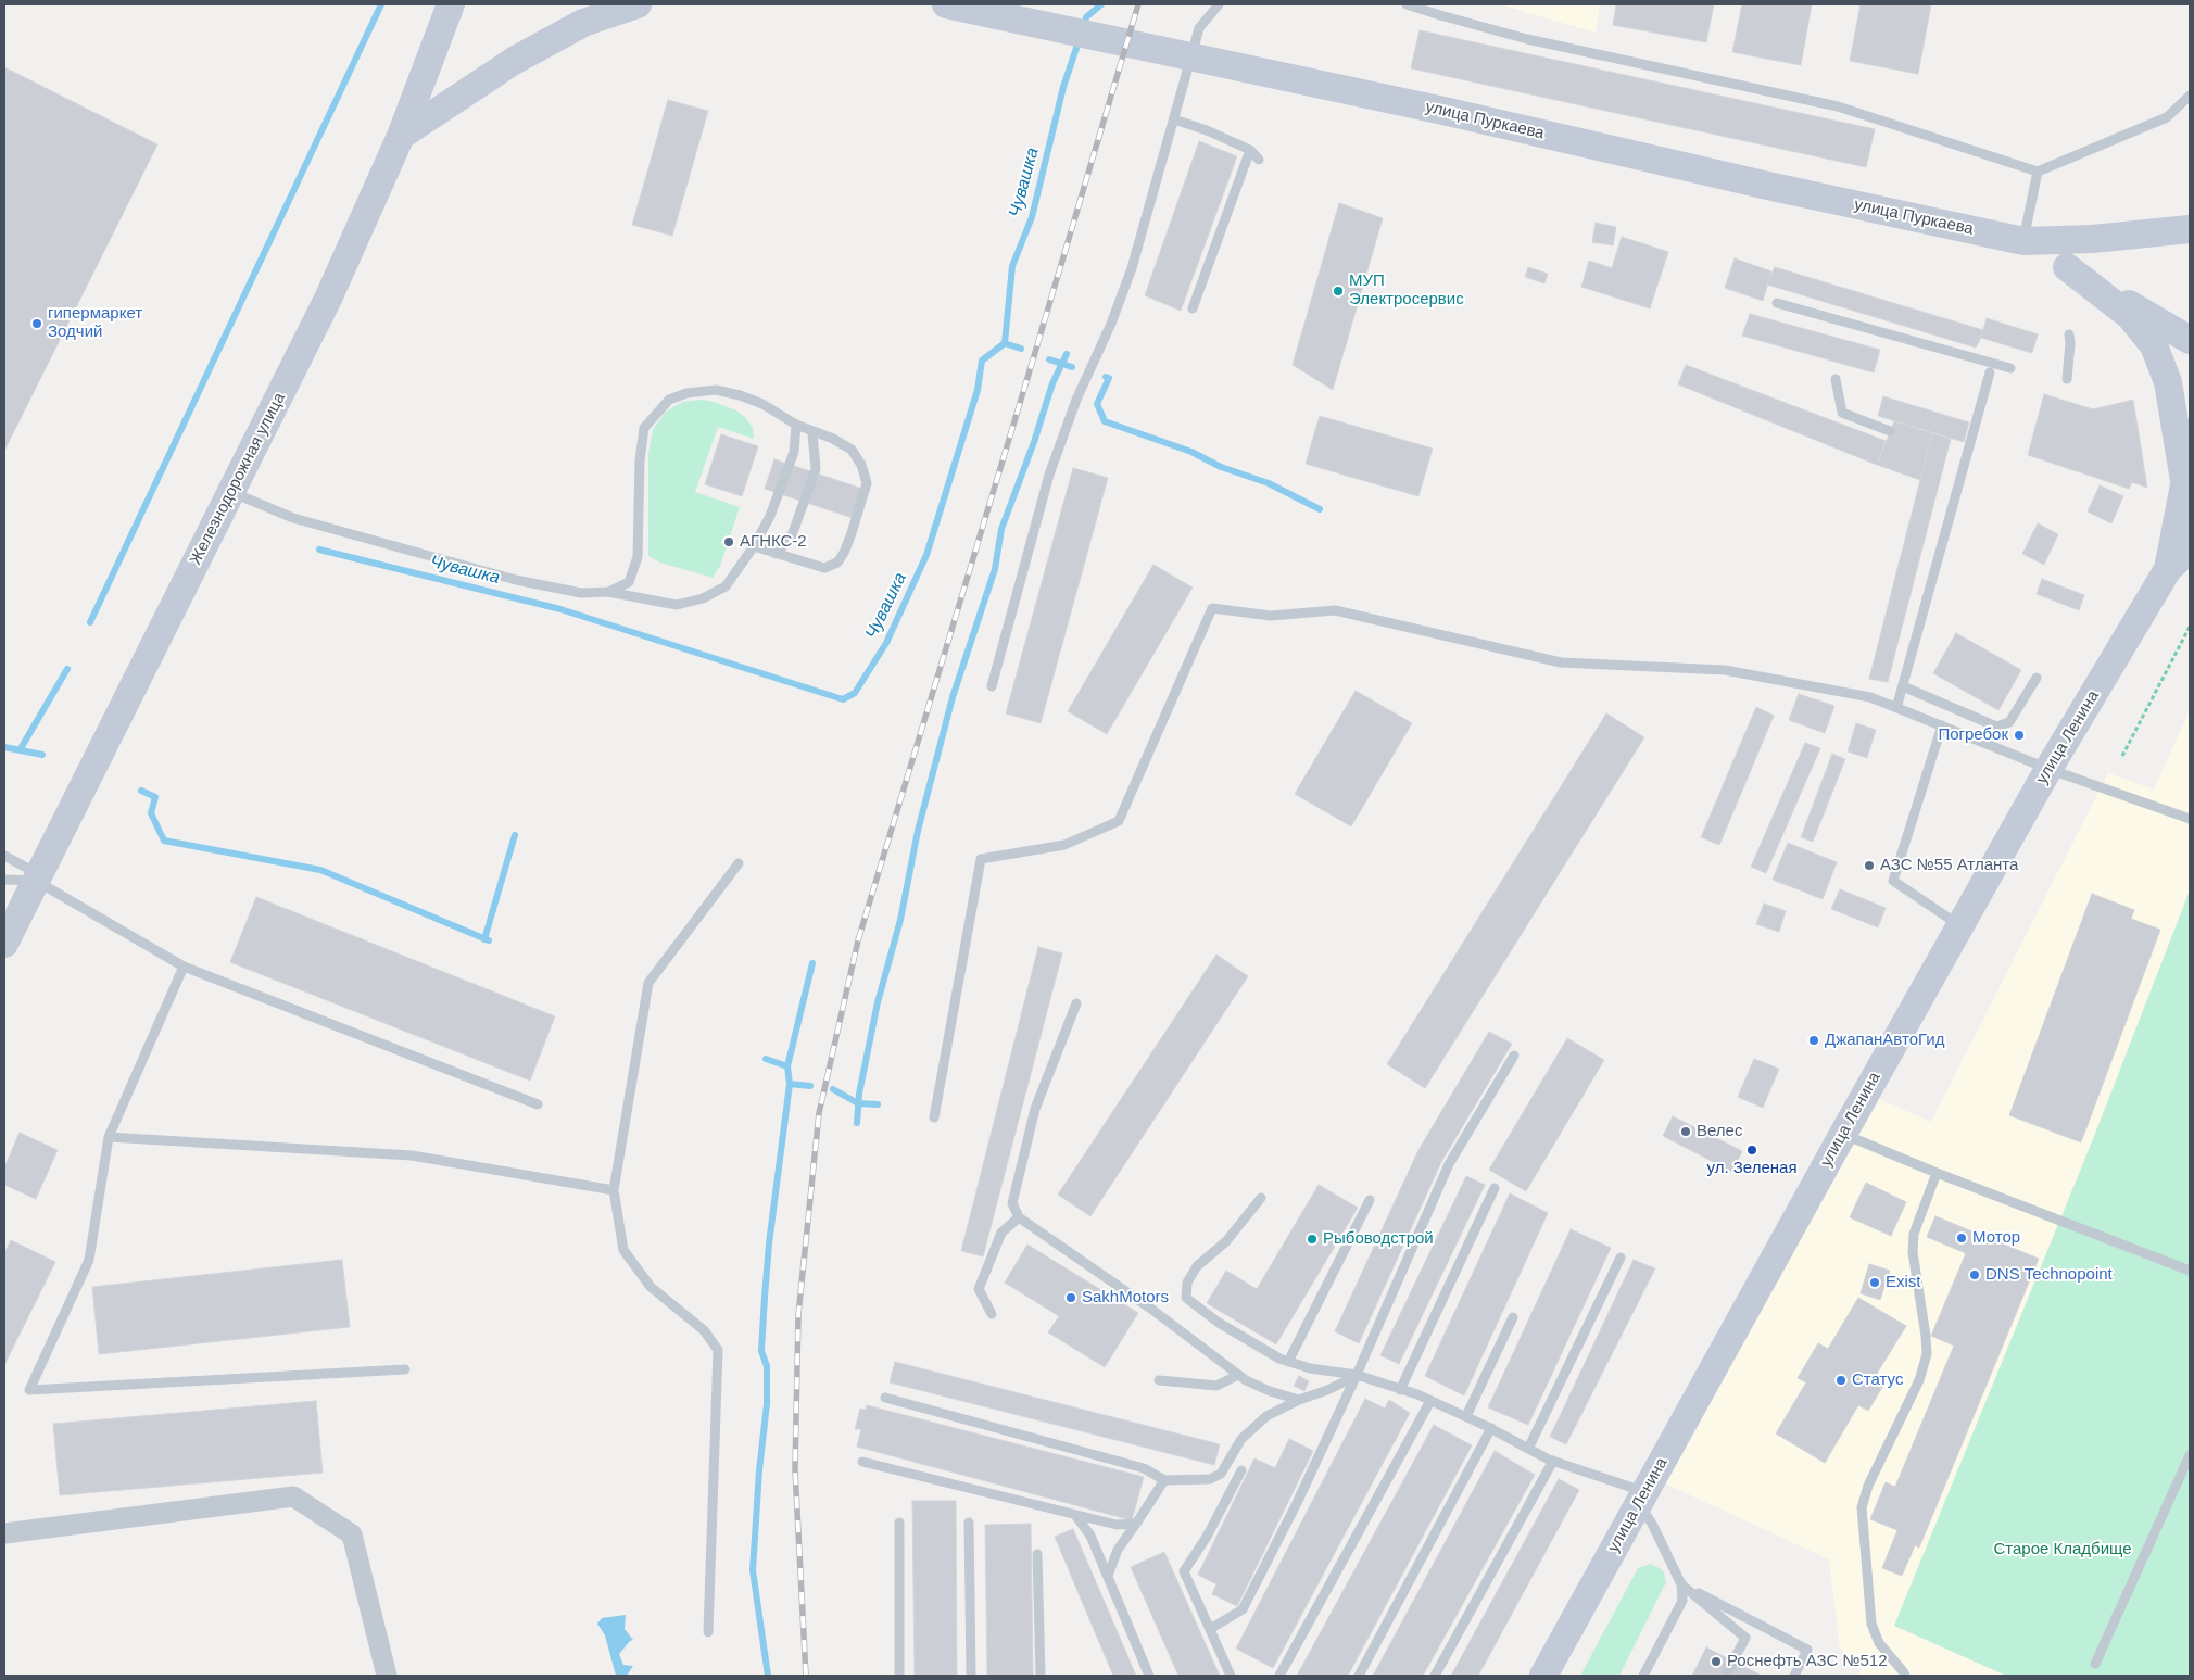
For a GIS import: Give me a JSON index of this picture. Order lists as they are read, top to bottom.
{
  "streets": {
    "main road": ["улица Пуркаева", "Железнодорожная улица", "улица Ленина"]
  },
  "water": ["Чувашка"],
  "parks": ["Старое Кладбище"],
  "places": [
    "МУП Электросервис",
    "гипермаркет Зодчий",
    "АГНКС-2",
    "Погребок",
    "АЗС №55 Атланта",
    "ДжапанАвтоГид",
    "Велес",
    "ул. Зеленая",
    "Мотор",
    "Рыбоводстрой",
    "DNS Technopoint",
    "Exist",
    "SakhMotors",
    "Статус",
    "Роснефть АЗС №512"
  ]
}
